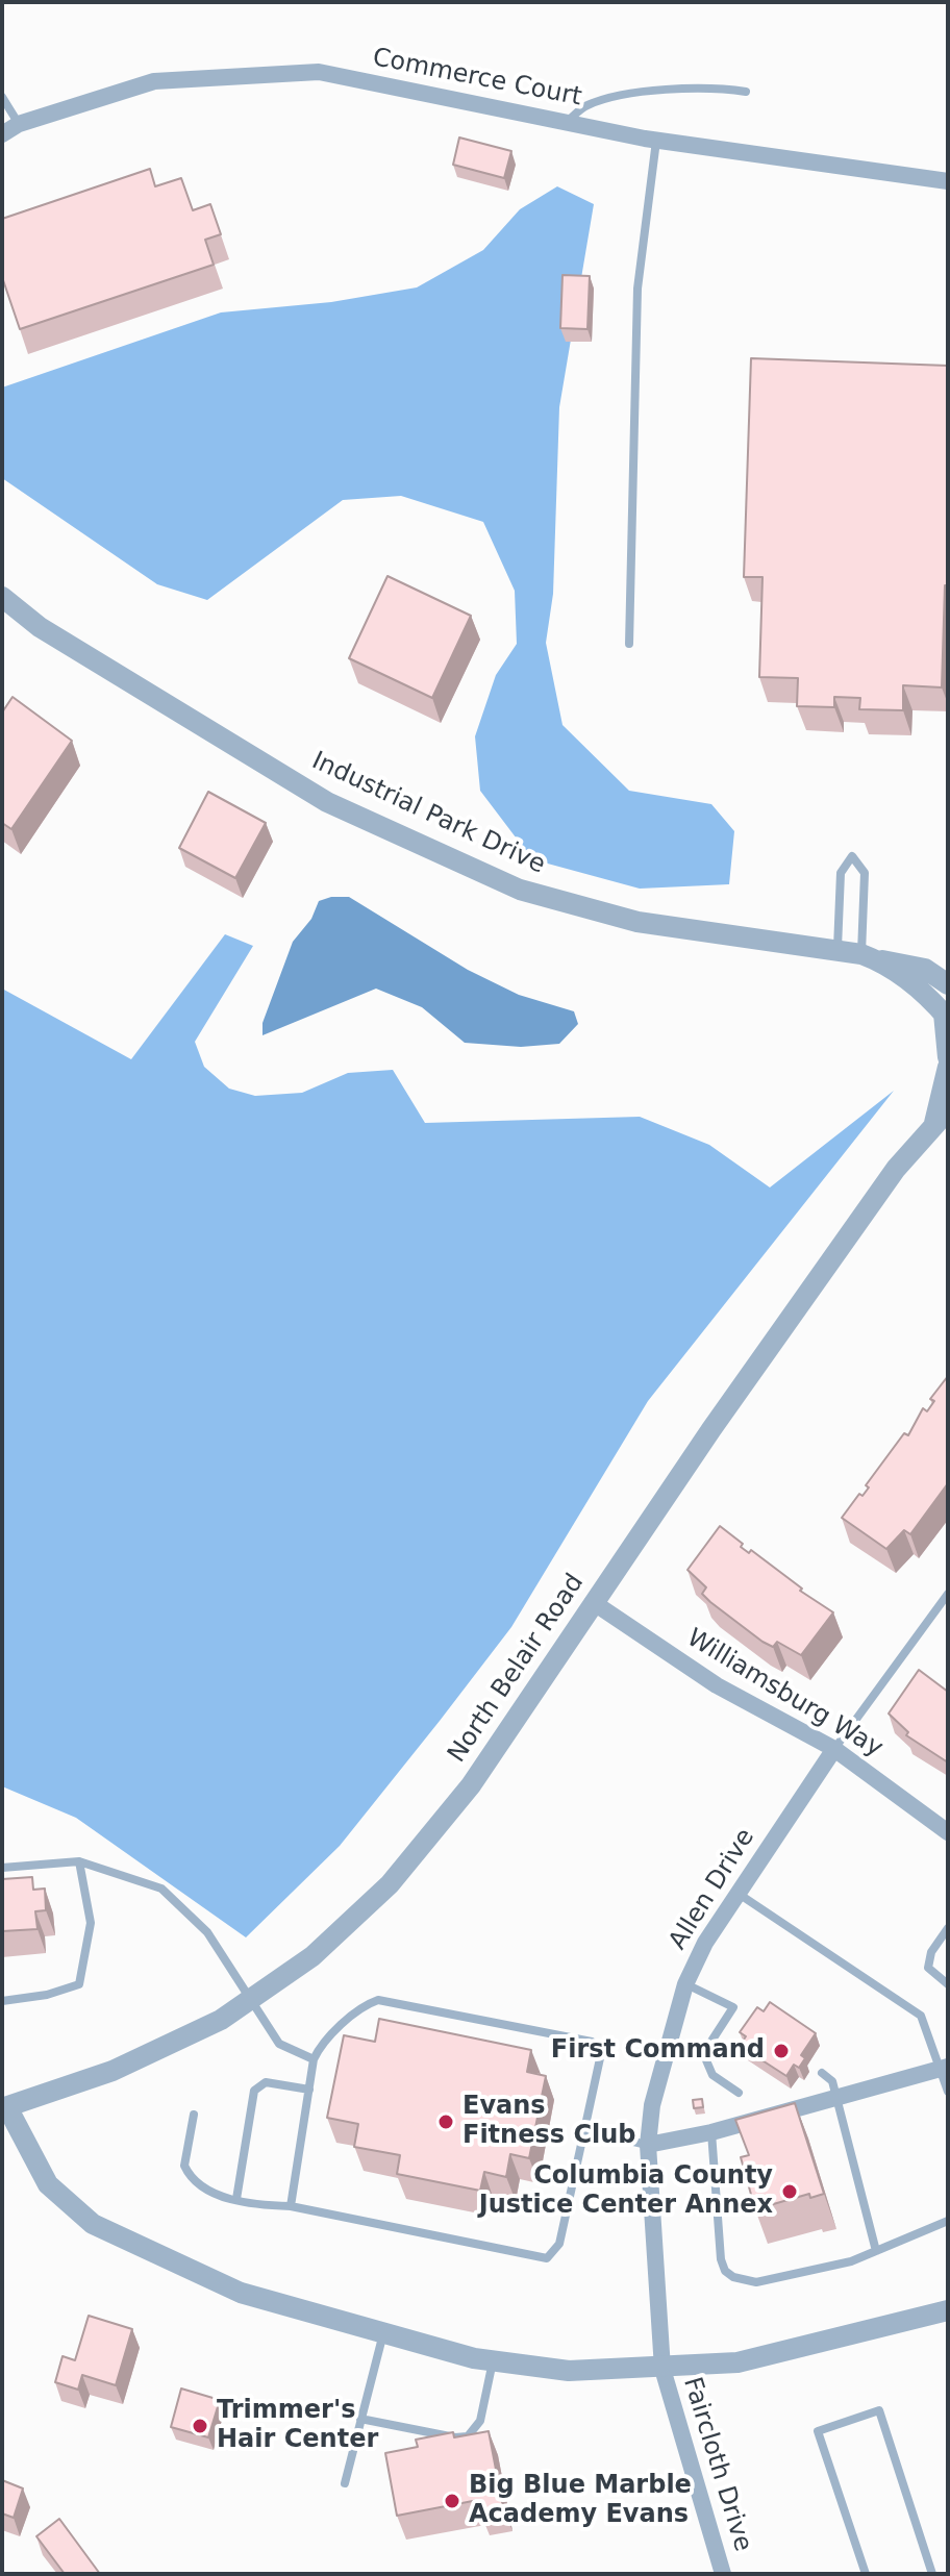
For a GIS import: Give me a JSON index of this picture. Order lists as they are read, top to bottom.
{
  "streets": {
    "street": [
      "Commerce Court",
      "Industrial Park Drive",
      "North Belair Road",
      "Williamsburg Way",
      "Allen Drive",
      "Faircloth Drive"
    ]
  },
  "crossings": [
    ["North Belair Road", "Williamsburg Way"],
    ["Williamsburg Way", "Allen Drive"],
    ["Allen Drive", "Faircloth Drive"]
  ],
  "places": [
    "First Command",
    "Evans Fitness Club",
    "Columbia County Justice Center Annex",
    "Trimmer's Hair Center",
    "Big Blue Marble Academy Evans"
  ]
}
